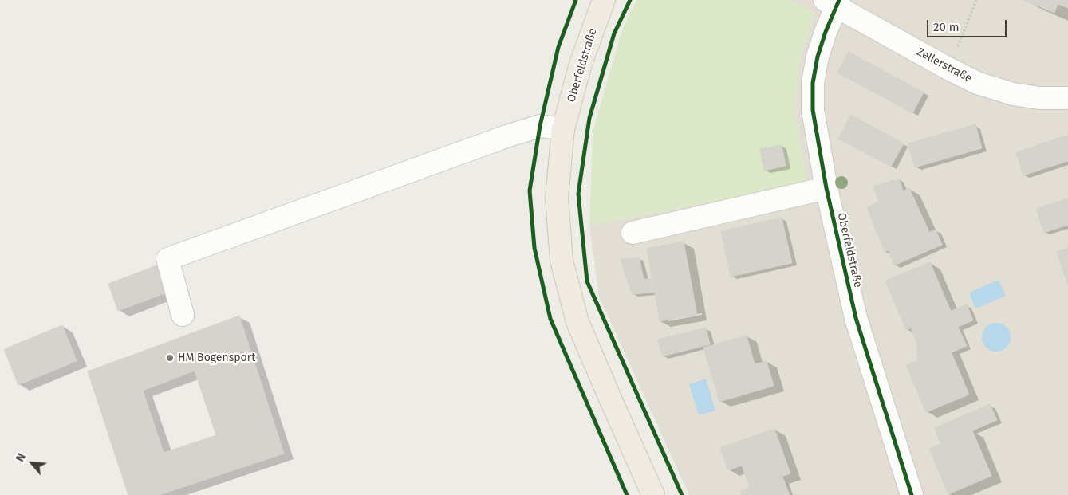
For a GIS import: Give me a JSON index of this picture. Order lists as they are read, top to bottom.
{
  "streets": {
    "main road": ["Oberfeldstraße"],
    "street": ["Zellerstraße"]
  },
  "crossings": [
    ["Oberfeldstraße", "Zellerstraße"]
  ],
  "places": ["HM Bogensport"],
  "scale_bar": "20 m",
  "north": "top left"
}
